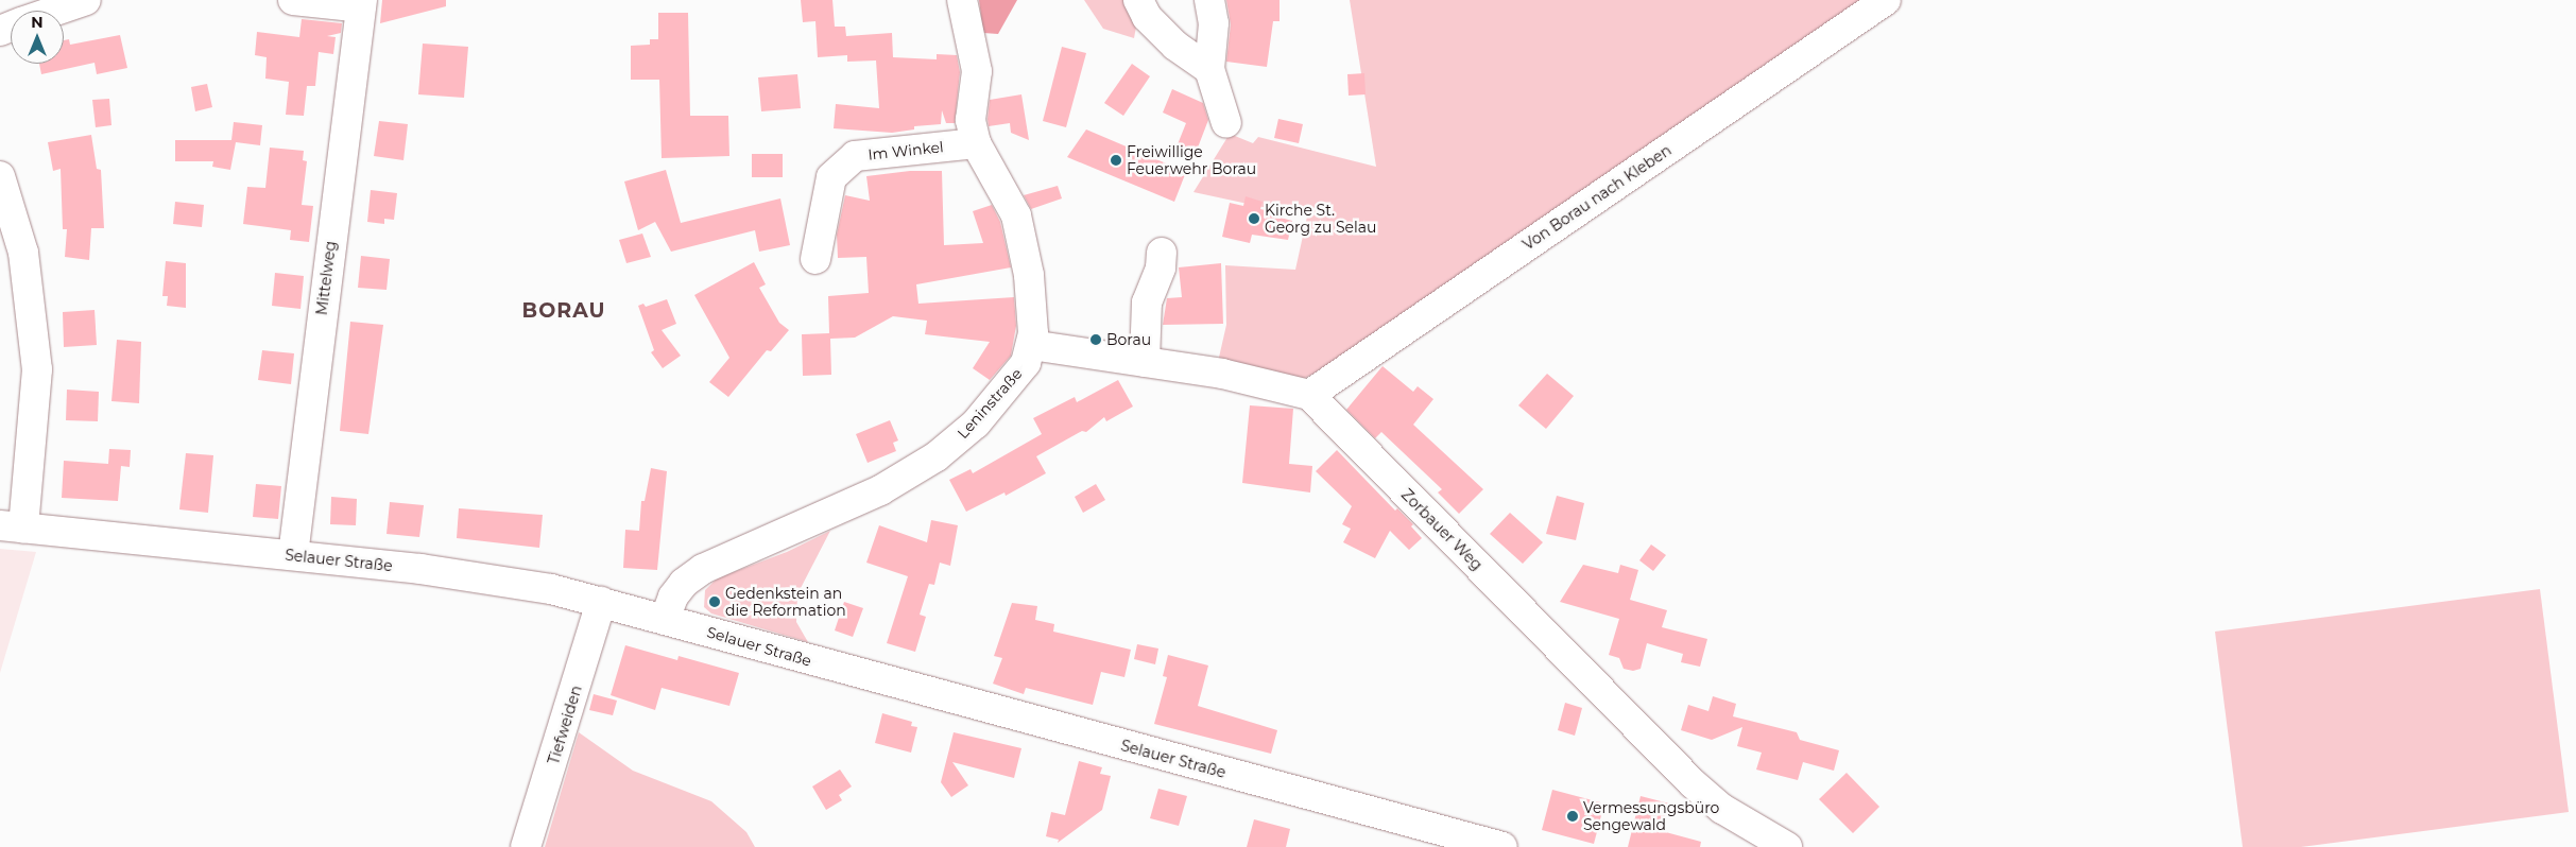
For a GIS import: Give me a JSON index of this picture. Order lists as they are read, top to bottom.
{
  "streets": {
    "street": [
      "Im Winkel",
      "Von Borau nach Kleben",
      "Mittelweg",
      "Leninstraße",
      "Zorbauer Weg",
      "Selauer Straße",
      "Tiefweiden"
    ]
  },
  "crossings": [
    ["Im Winkel", "Leninstraße"],
    ["Von Borau nach Kleben", "Zorbauer Weg"],
    ["Mittelweg", "Selauer Straße"],
    ["Leninstraße", "Selauer Straße"],
    ["Selauer Straße", "Tiefweiden"]
  ],
  "districts": ["BORAU"],
  "places": [
    "Freiwillige Feuerwehr Borau",
    "Kirche St. Georg zu Selau",
    "Borau",
    "Gedenkstein an die Reformation",
    "Vermessungsbüro Sengewald"
  ],
  "north": "top"
}
